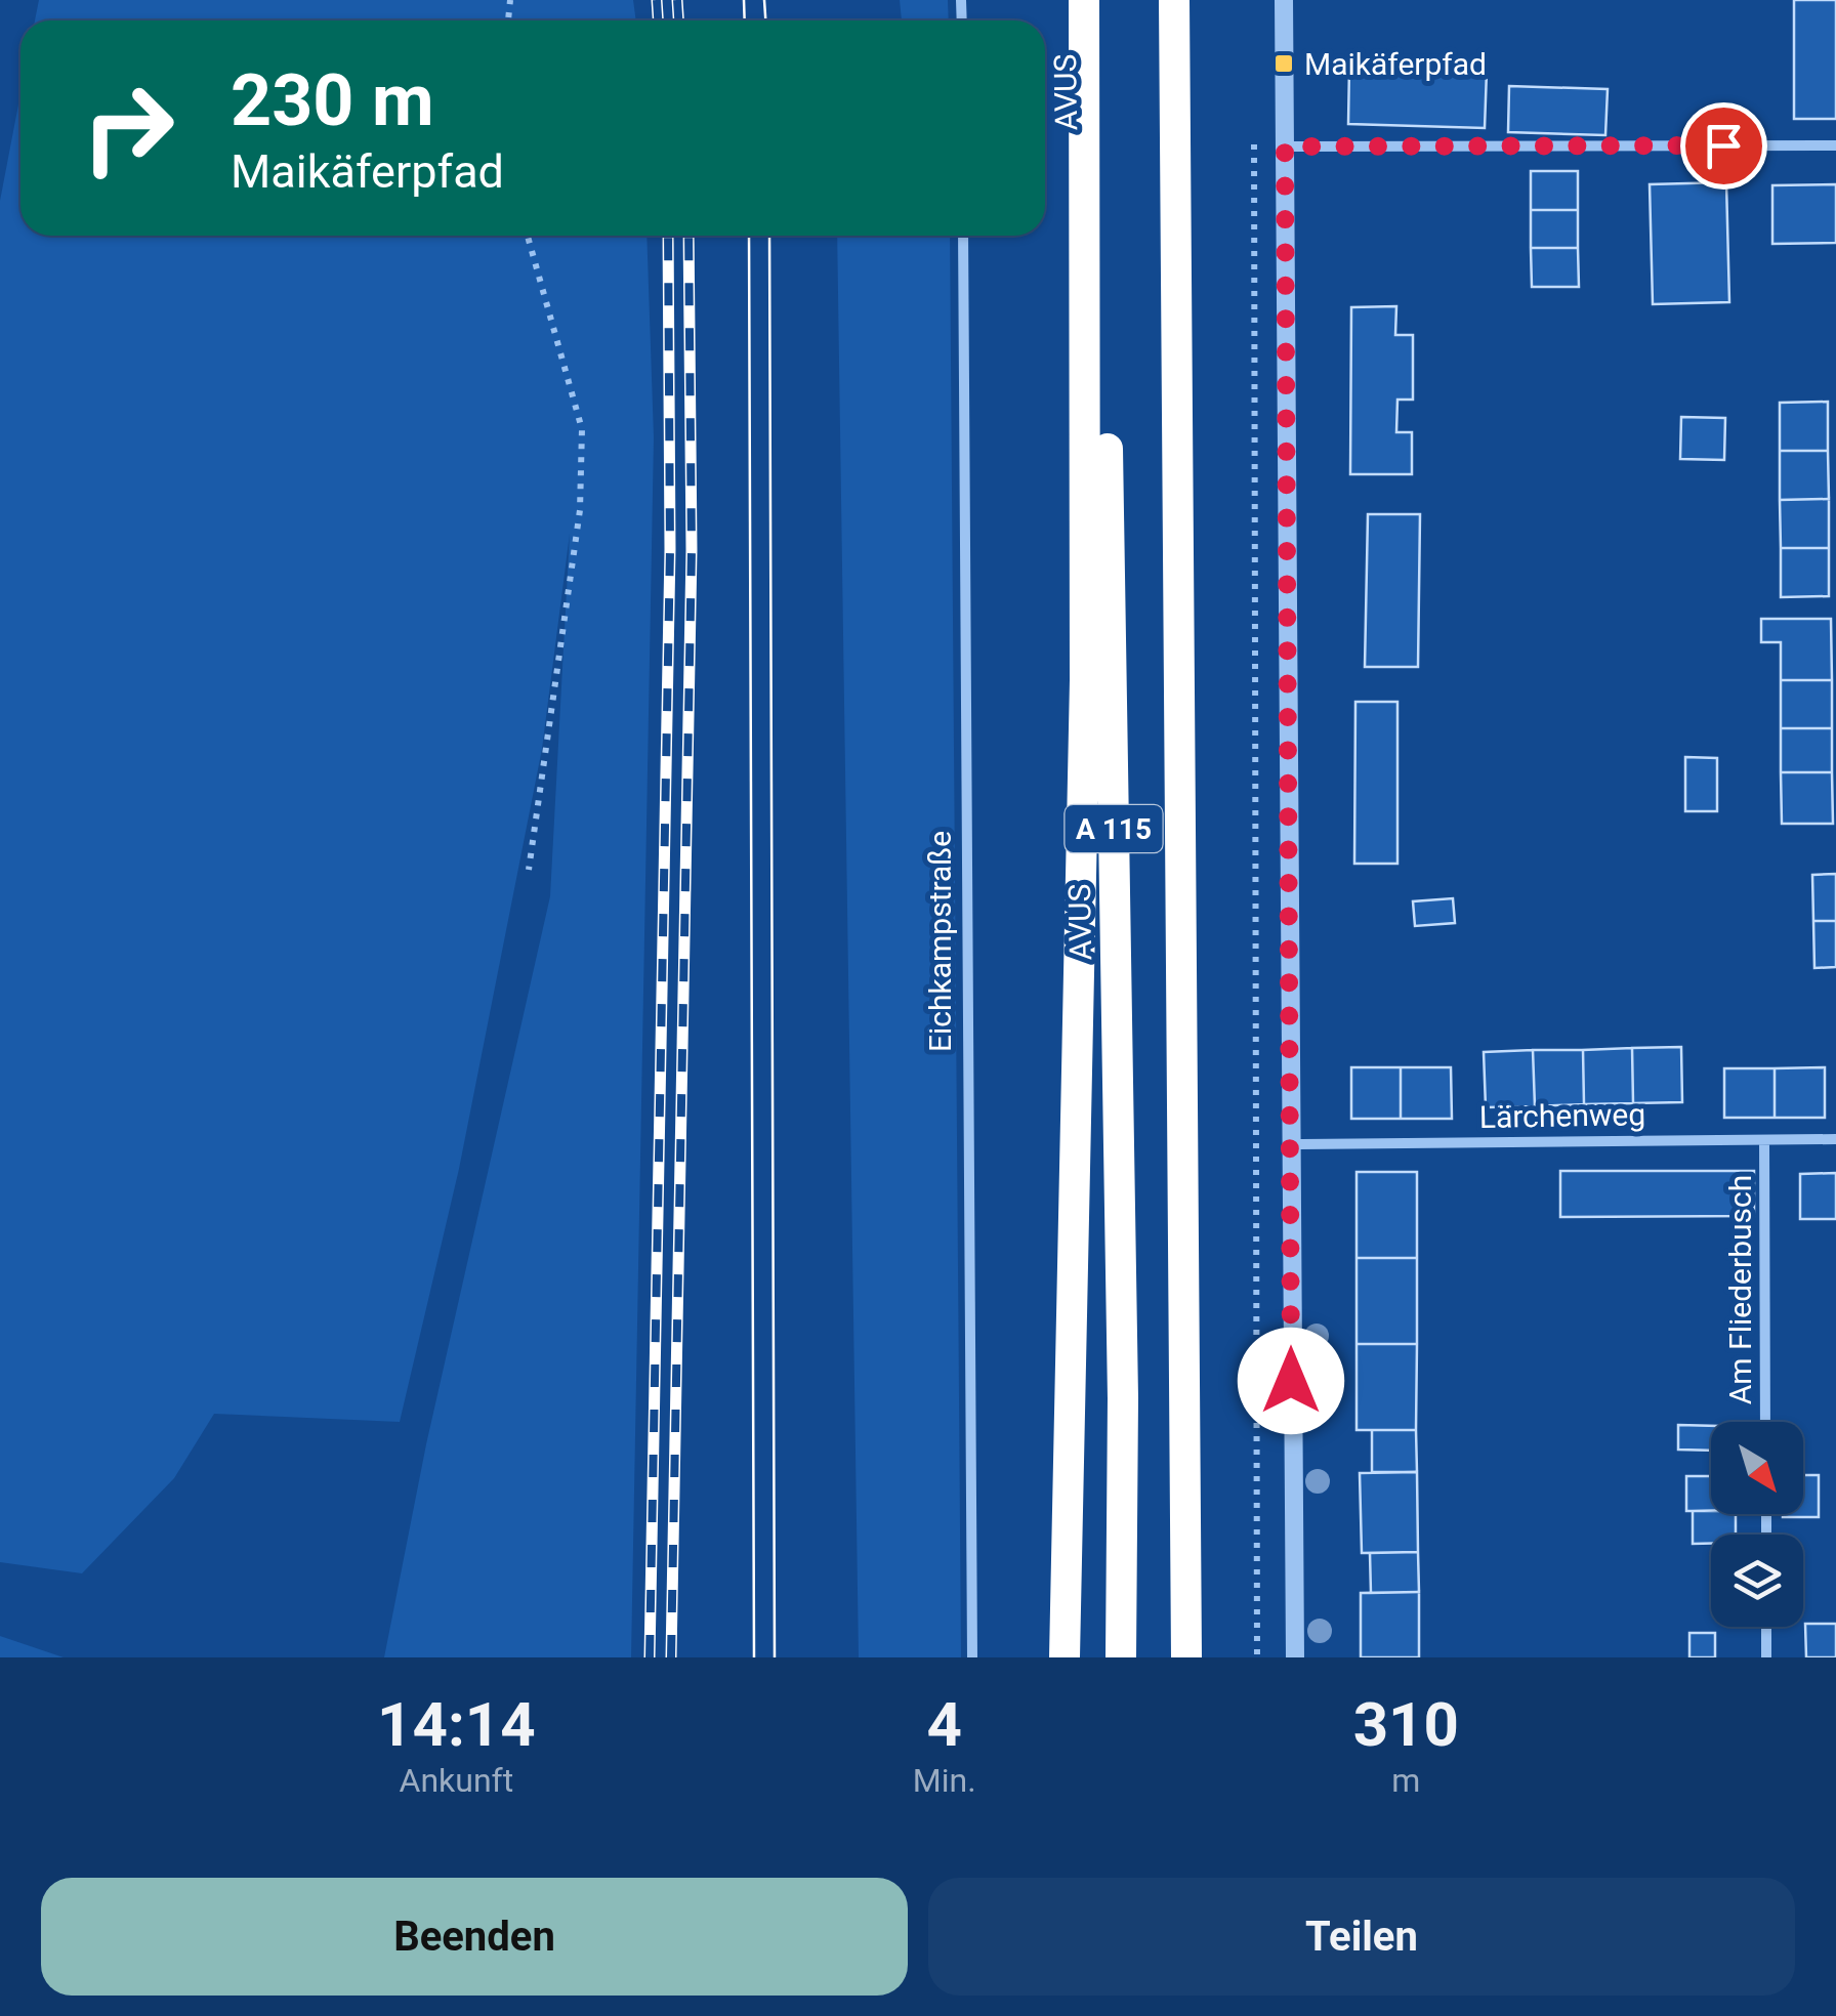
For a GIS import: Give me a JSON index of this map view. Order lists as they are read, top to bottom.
{
  "streets": {
    "highway": ["AVUS", "A 115"],
    "street": ["Eichkampstraße", "Lärchenweg", "Am Fliederbusch"]
  },
  "crossings": [
    ["Lärchenweg", "Am Fliederbusch"]
  ],
  "places": {
    "transit": ["Maikäferpfad"]
  },
  "north": "bottom right",
  "page": {
    "turn": ["230 m", "Maikäferpfad"],
    "eta": [
      "14:14",
      "Ankunft",
      "4",
      "Min.",
      "310",
      "m"
    ],
    "buttons": ["Beenden", "Teilen"]
  }
}
